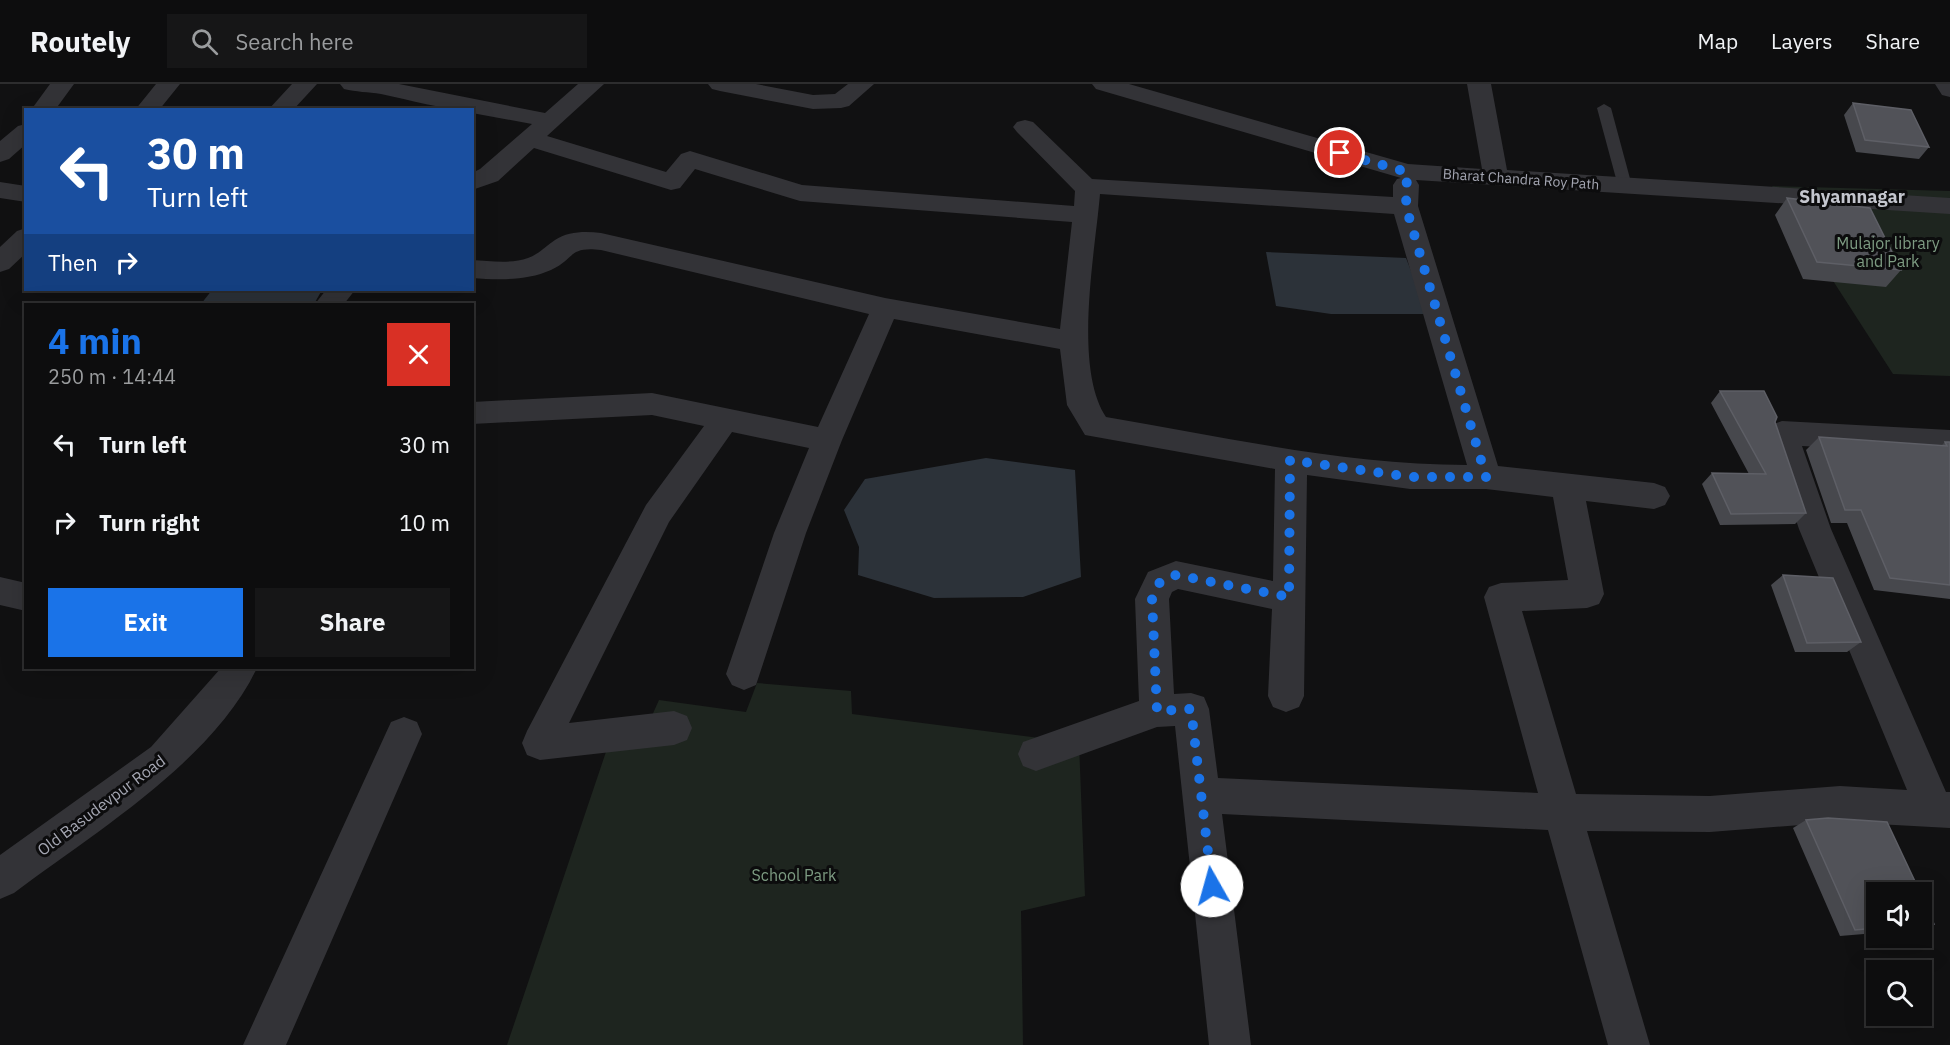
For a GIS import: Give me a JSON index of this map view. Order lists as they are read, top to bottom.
{
  "streets": {
    "street": ["Bharat Chandra Roy Path", "Old Basudevpur Road"]
  },
  "districts": ["Shyamnagar"],
  "parks": ["Mulajor library and Park", "School Park"],
  "page": {
    "header": "Routely",
    "search": "Search here",
    "nav": ["Map", "Layers", "Share"],
    "turn": ["30 m", "Turn left"],
    "then": "Then",
    "heading": ["4 min", "250 m · 14:44"],
    "list": [
      {
        "name": "Turn left",
        "value": "30 m"
      },
      {
        "name": "Turn right",
        "value": "10 m"
      }
    ],
    "buttons": ["Exit", "Share"]
  }
}
